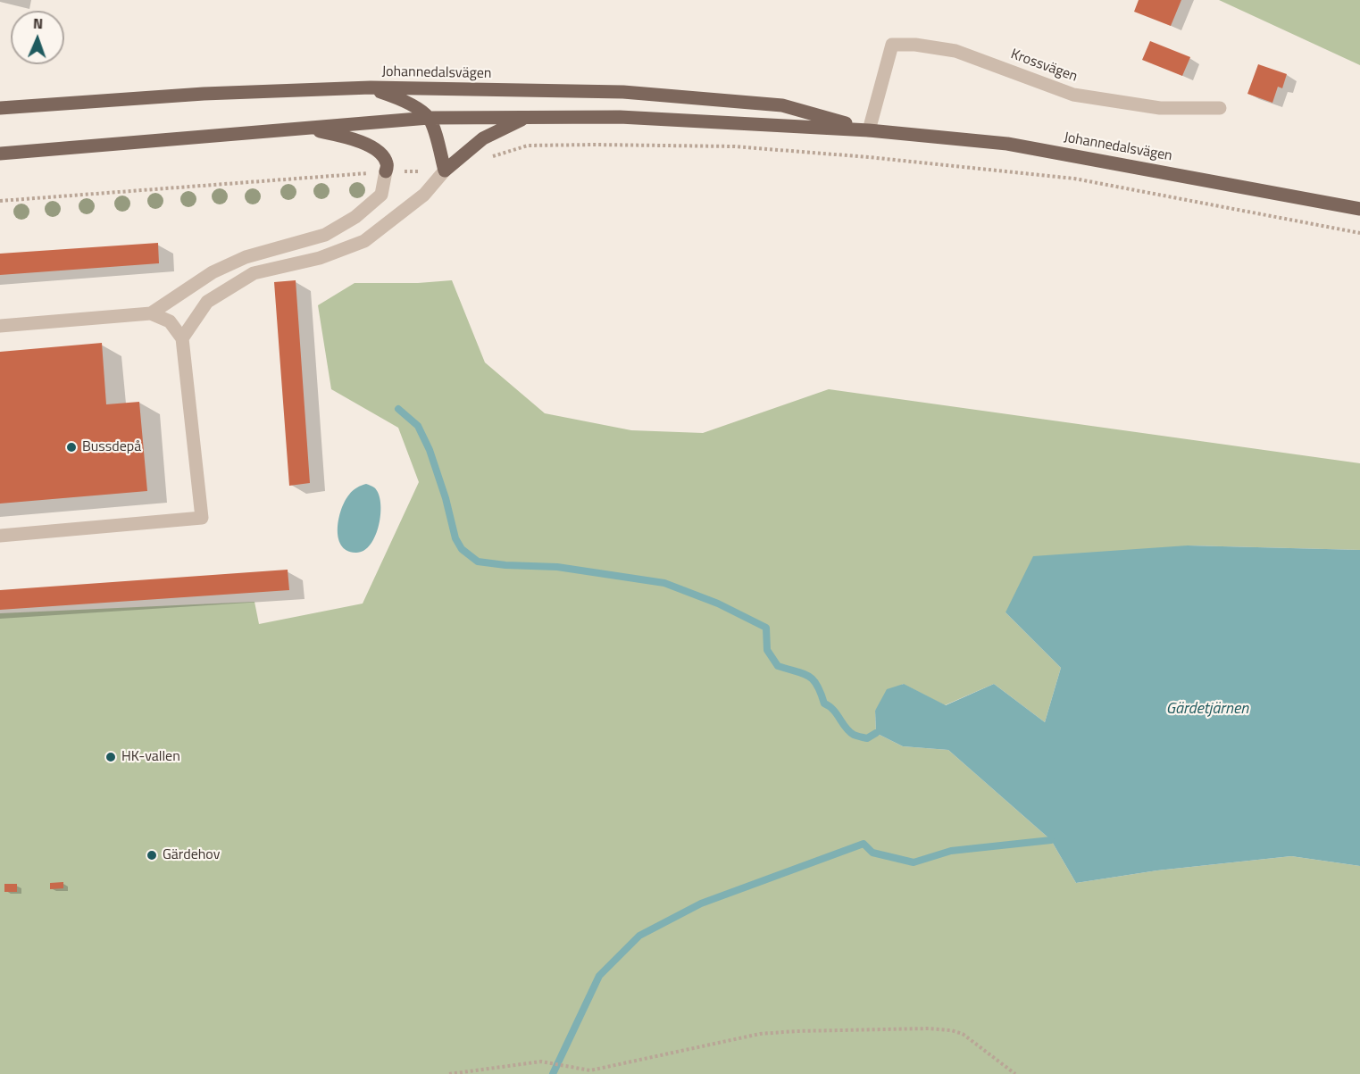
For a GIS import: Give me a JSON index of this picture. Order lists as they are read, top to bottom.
{
  "streets": {
    "main road": ["Johannedalsvägen"],
    "street": ["Krossvägen"]
  },
  "crossings": [
    ["Krossvägen", "Johannedalsvägen"]
  ],
  "water": ["Gärdetjärnen"],
  "places": ["Bussdepå", "HK-vallen", "Gärdehov"],
  "north": "top"
}
